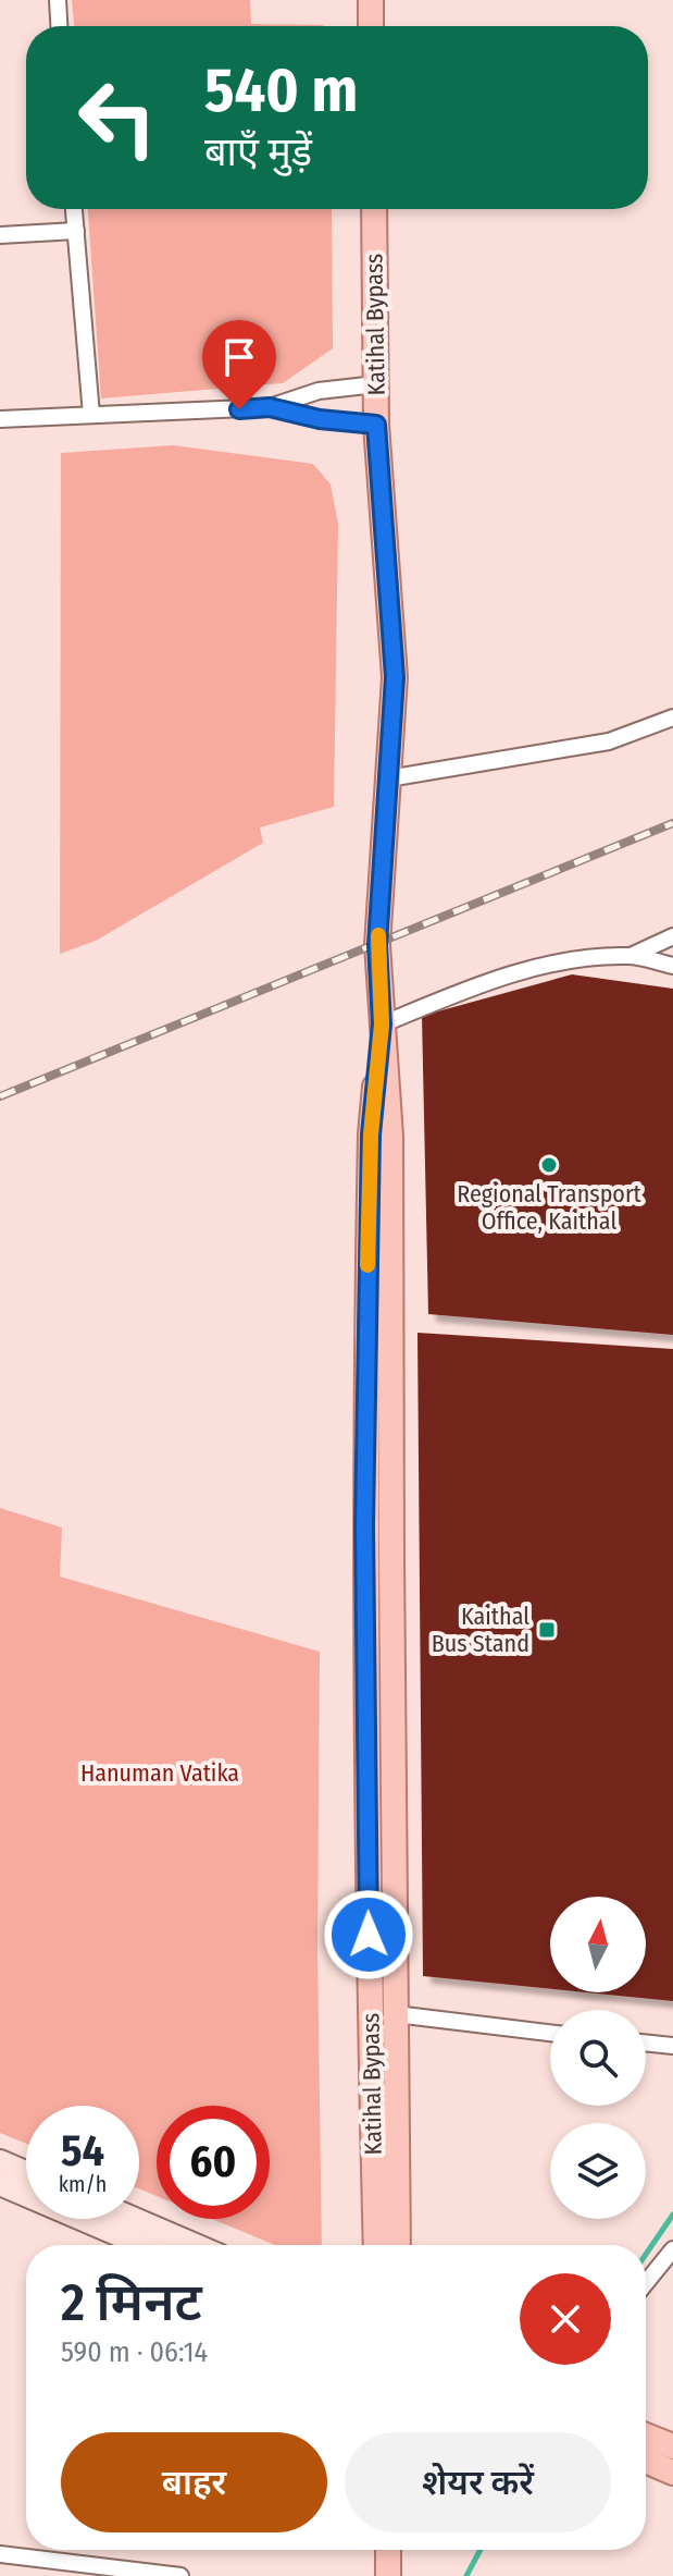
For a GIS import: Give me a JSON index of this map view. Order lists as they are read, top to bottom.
{
  "streets": {
    "main road": ["Katihal Bypass"]
  },
  "parks": ["Hanuman Vatika"],
  "places": {
    "other": ["Regional Transport Office, Kaithal"],
    "transit": ["Kaithal Bus Stand"]
  },
  "north": "top",
  "page": {
    "turn": ["540 m", "बाएँ मुड़ें"],
    "speed": "54 km/h",
    "limit": "60",
    "heading": ["2 मिनट", "590 m · 06:14"],
    "buttons": ["बाहर", "शेयर करें"]
  }
}
